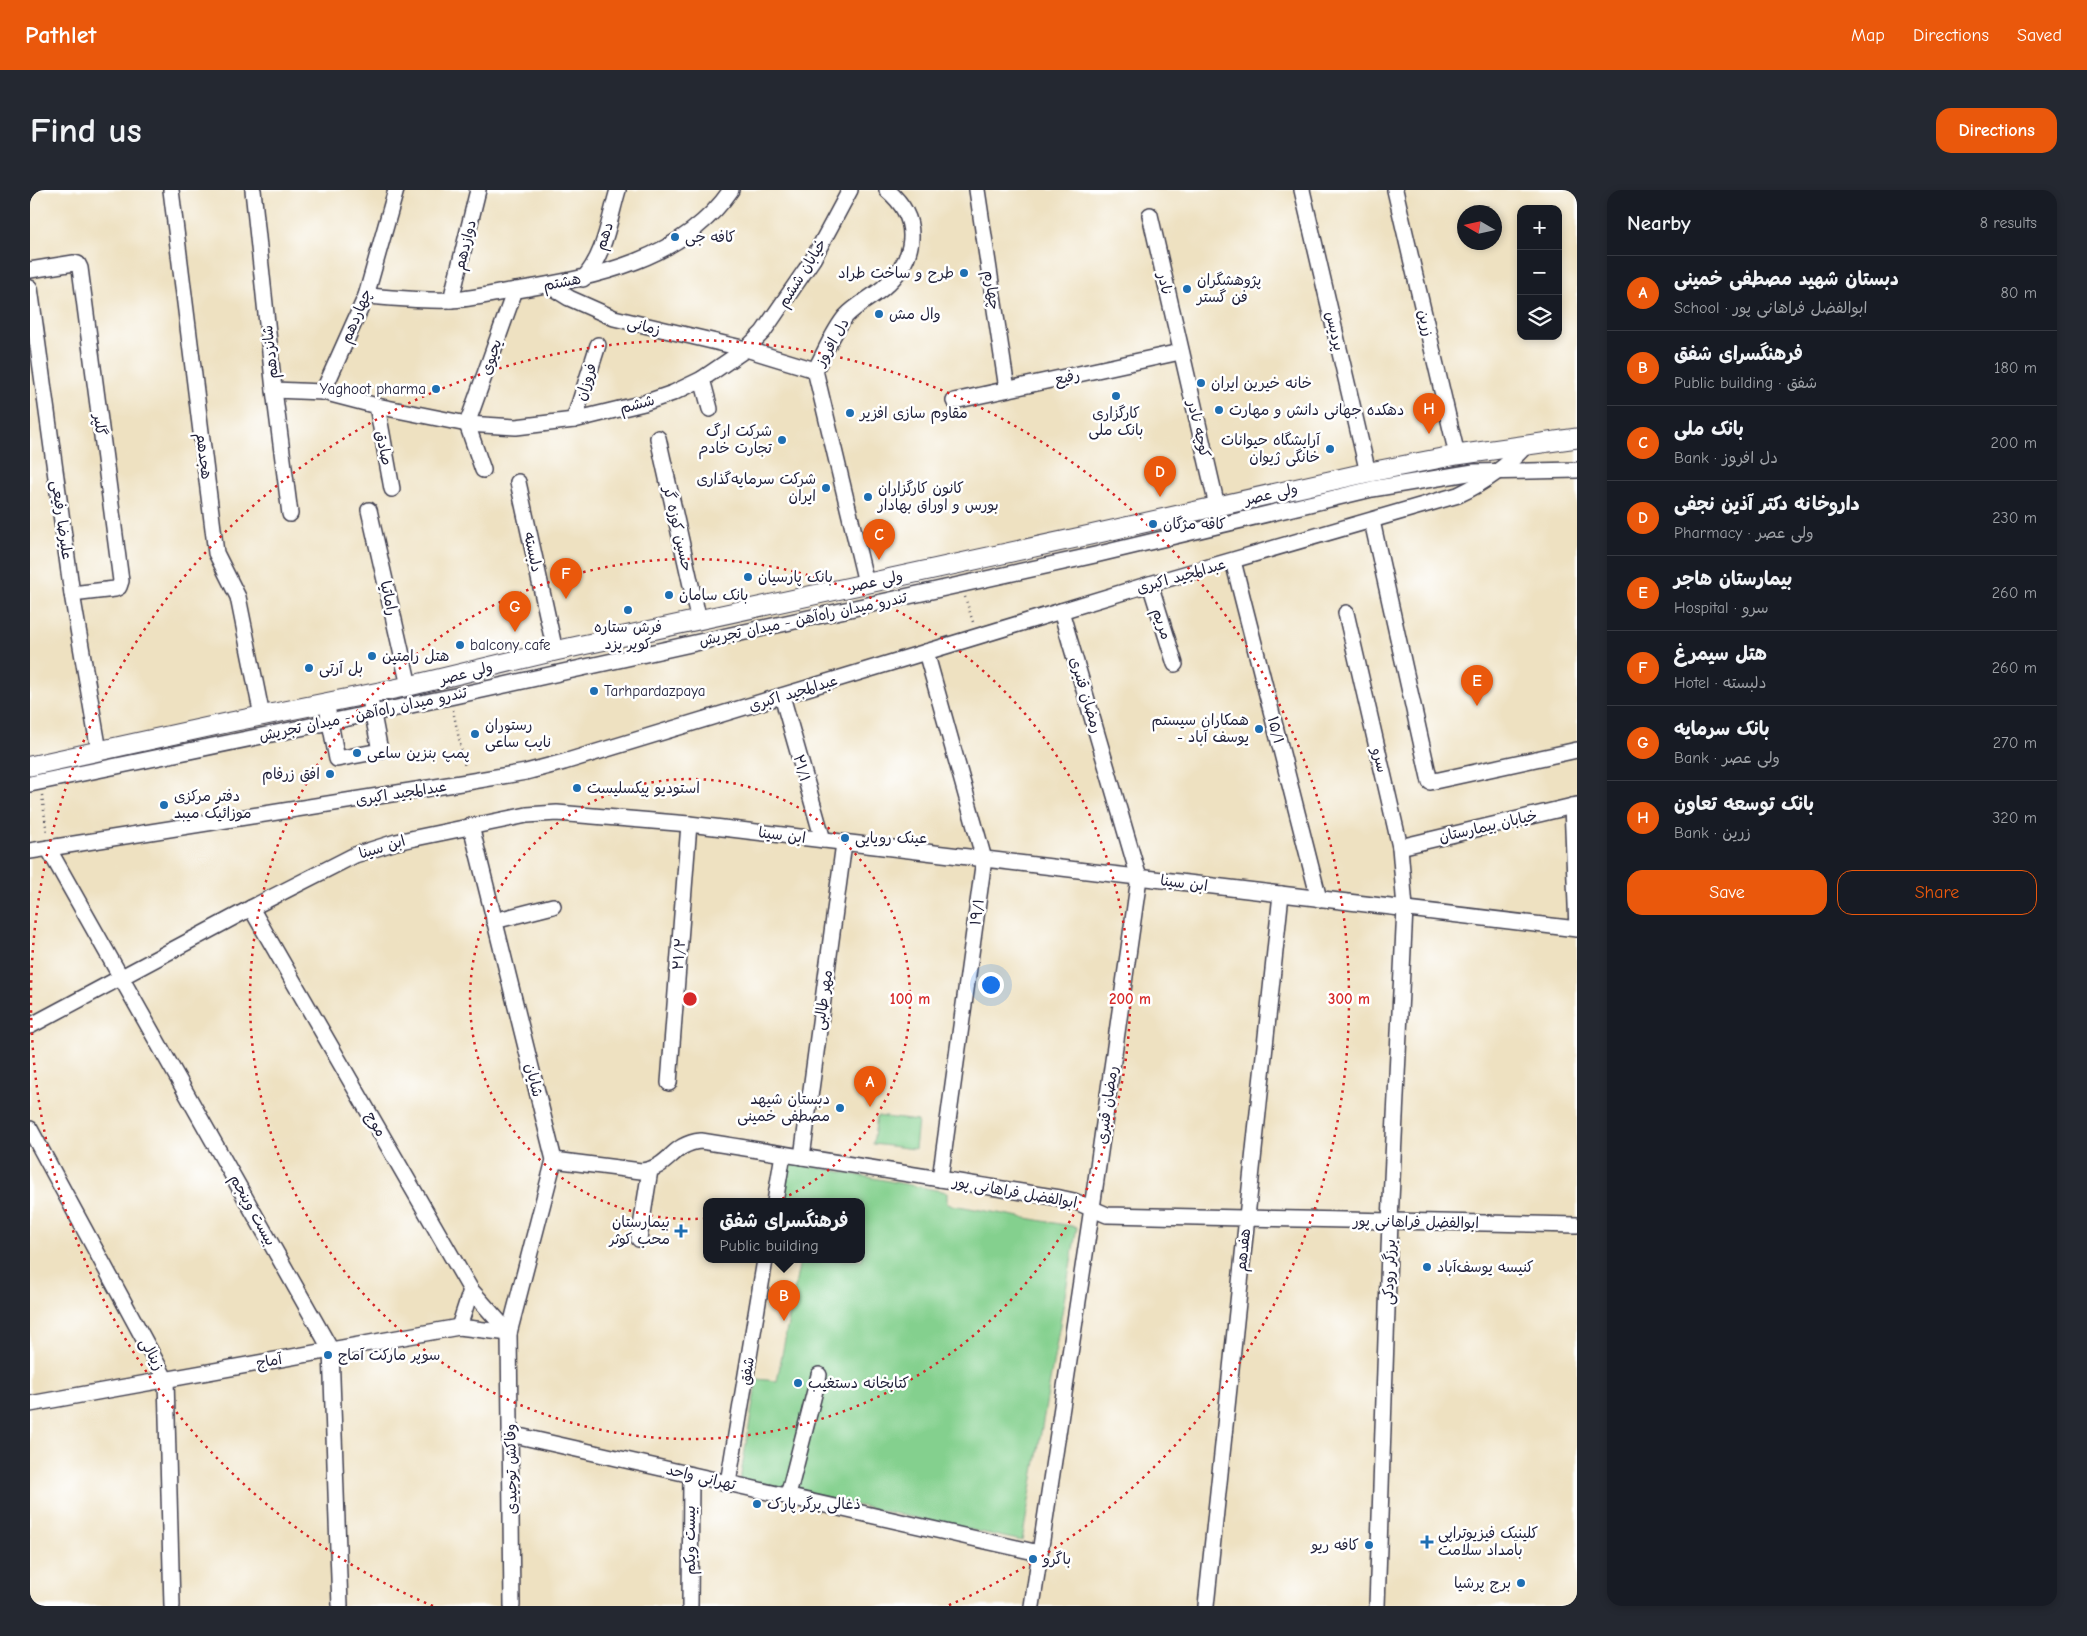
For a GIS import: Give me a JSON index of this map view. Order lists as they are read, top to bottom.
{
  "streets": {
    "main road": ["ولی عصر"],
    "street": [
      "دهم",
      "دوازدهم",
      "خیابان ششم",
      "هشتم",
      "نادر",
      "چهارم",
      "چهاردهم",
      "زرین",
      "زمانی",
      "پردیس",
      "دل افروز",
      "شانزدهم",
      "یحیوی",
      "رفیع",
      "فروزان",
      "ششم",
      "گلپر",
      "کوچه نادر",
      "صادق",
      "هجدهم",
      "علیرضا رفیعی",
      "حسین کوزه گر",
      "دلبسته",
      "عبدالمجید اکبری",
      "راماتیا",
      "تندرو میدان راه‌آهن - میدان تجریش",
      "مریم",
      "رمضان قنبری",
      "۱۵/۱",
      "سرو",
      "۲۱/۱",
      "خیابان بیمارستان",
      "ابن سینا",
      "۱۹/۱",
      "۲۱/۲",
      "مهر طالبی",
      "شایان",
      "موج",
      "ابوالفضل فراهانی پور",
      "بیست وپنجم",
      "هفدهم",
      "برزگر رودکی",
      "زینالی",
      "آماج",
      "شفق",
      "وفاکش توحیدی",
      "تهرانی واحد",
      "بیست‌ ویکم"
    ]
  },
  "crossings": [
    ["دهم", "هشتم"],
    ["دوازدهم", "هشتم"],
    ["خیابان ششم", "زمانی"],
    ["خیابان ششم", "ششم"],
    ["هشتم", "چهاردهم"],
    ["هشتم", "زمانی"],
    ["هشتم", "یحیوی"],
    ["نادر", "رفیع"],
    ["نادر", "کوچه نادر"],
    ["چهارم", "رفیع"],
    ["چهاردهم", "ششم"],
    ["زرین", "ولی عصر"],
    ["زمانی", "دل افروز"],
    ["زمانی", "ششم"],
    ["پردیس", "ولی عصر"],
    ["دل افروز", "ولی عصر"],
    ["یحیوی", "ششم"],
    ["رفیع", "کوچه نادر"],
    ["فروزان", "ششم"],
    ["ششم", "صادق"],
    ["گلپر", "علیرضا رفیعی"],
    ["کوچه نادر", "ولی عصر"],
    ["هجدهم", "ولی عصر"],
    ["ولی عصر", "علیرضا رفیعی"],
    ["ولی عصر", "حسین کوزه گر"],
    ["ولی عصر", "دلبسته"],
    ["ولی عصر", "عبدالمجید اکبری"],
    ["ولی عصر", "راماتیا"],
    ["ولی عصر", "تندرو میدان راه‌آهن - میدان تجریش"],
    ["عبدالمجید اکبری", "تندرو میدان راه‌آهن - میدان تجریش"],
    ["عبدالمجید اکبری", "مریم"],
    ["عبدالمجید اکبری", "رمضان قنبری"],
    ["عبدالمجید اکبری", "۱۵/۱"],
    ["عبدالمجید اکبری", "۲۱/۱"],
    ["عبدالمجید اکبری", "۱۹/۱"],
    ["عبدالمجید اکبری", "بیست وپنجم"],
    ["رمضان قنبری", "ابن سینا"],
    ["رمضان قنبری", "ابوالفضل فراهانی پور"],
    ["رمضان قنبری", "تهرانی واحد"],
    ["۱۵/۱", "ابن سینا"],
    ["سرو", "خیابان بیمارستان"],
    ["سرو", "ابن سینا"],
    ["سرو", "برزگر رودکی"],
    ["۲۱/۱", "ابن سینا"],
    ["ابن سینا", "۱۹/۱"],
    ["ابن سینا", "۲۱/۲"],
    ["ابن سینا", "مهر طالبی"],
    ["ابن سینا", "شایان"],
    ["ابن سینا", "موج"],
    ["ابن سینا", "بیست وپنجم"],
    ["ابن سینا", "هفدهم"],
    ["ابن سینا", "برزگر رودکی"],
    ["۱۹/۱", "ابوالفضل فراهانی پور"],
    ["مهر طالبی", "ابوالفضل فراهانی پور"],
    ["شایان", "موج"],
    ["شایان", "آماج"],
    ["شایان", "وفاکش توحیدی"],
    ["موج", "آماج"],
    ["موج", "وفاکش توحیدی"],
    ["ابوالفضل فراهانی پور", "هفدهم"],
    ["ابوالفضل فراهانی پور", "برزگر رودکی"],
    ["بیست وپنجم", "آماج"],
    ["زینالی", "آماج"],
    ["آماج", "وفاکش توحیدی"],
    ["شفق", "تهرانی واحد"],
    ["وفاکش توحیدی", "تهرانی واحد"],
    ["تهرانی واحد", "بیست‌ ویکم"]
  ],
  "places": {
    "other": [
      "کافه جی",
      "طرح و ساخت طراد",
      "پژوهشگران فن گستر",
      "وال مش",
      "خانه خیرین ایران",
      "Yaghoot pharma",
      "کارگزاری بانک ملی",
      "دهکده جهانی دانش و مهارت",
      "مقاوم سازی افزیر",
      "شرکت ارگ تجارت خادم",
      "آرایشگاه حیوانات خانگی ژیوان",
      "شركت سرمايه‌گذاری ايران",
      "کانون کارگزاران بورس و اوراق بهادار",
      "کافه مژگان",
      "بانک پارسیان",
      "بانک سامان",
      "فرش ستاره کویر یزد",
      "balcony cafe",
      "هتل رامتین",
      "بل آرتی",
      "Tarhpardazpaya",
      "همکاران سیستم - یوسف آباد",
      "رستوران نایب ساعی",
      "پمپ بنزین ساعی",
      "افق زرفام",
      "استودیو پیکسلیست",
      "دفتر مرکزی موزائیک میبد",
      "عینک رویایی",
      "دبستان شیهد مصطفی خمینی",
      "کنیسه یوسف‌آباد",
      "سوپر مارکت آماج",
      "کتابخانه دستغیب",
      "ذغالی برگر پارک",
      "کافه ریو",
      "باگرو",
      "برج پرشیا"
    ],
    "health": ["بیمارستان محب کوثر", "کلینیک فیزیوتراپی بامداد سلامت"]
  },
  "north": "left",
  "page": {
    "header": "Pathlet",
    "nav": ["Map", "Directions", "Saved"],
    "buttons": [
      "Directions",
      ["Save", "Share"]
    ],
    "title": "Find us",
    "heading": ["Nearby", "8 results"],
    "map_buttons": ["+", "−"],
    "list": [
      {
        "mark": "A",
        "name": "دبستان شهید مصطفی خمینی",
        "note": "School · ابوالفضل فراهانی پور",
        "value": "80 m"
      },
      {
        "mark": "B",
        "name": "فرهنگسرای شفق",
        "note": "Public building · شفق",
        "value": "180 m"
      },
      {
        "mark": "C",
        "name": "بانک ملی",
        "note": "Bank · دل افروز",
        "value": "200 m"
      },
      {
        "mark": "D",
        "name": "داروخانه دکتر آذین نجفی",
        "note": "Pharmacy · ولی عصر",
        "value": "230 m"
      },
      {
        "mark": "E",
        "name": "بیمارستان هاجر",
        "note": "Hospital · سرو",
        "value": "260 m"
      },
      {
        "mark": "F",
        "name": "هتل سیمرغ",
        "note": "Hotel · دلبسته",
        "value": "260 m"
      },
      {
        "mark": "G",
        "name": "بانک سرمایه",
        "note": "Bank · ولی عصر",
        "value": "270 m"
      },
      {
        "mark": "H",
        "name": "بانک توسعه تعاون",
        "note": "Bank · زرین",
        "value": "320 m"
      }
    ],
    "pins": [
      "H",
      "D",
      "C",
      "F",
      "G",
      "E",
      "A",
      "B"
    ],
    "popup": ["فرهنگسرای شفق", "Public building"]
  },
  "rings": ["100 m", "200 m", "300 m"]
}
